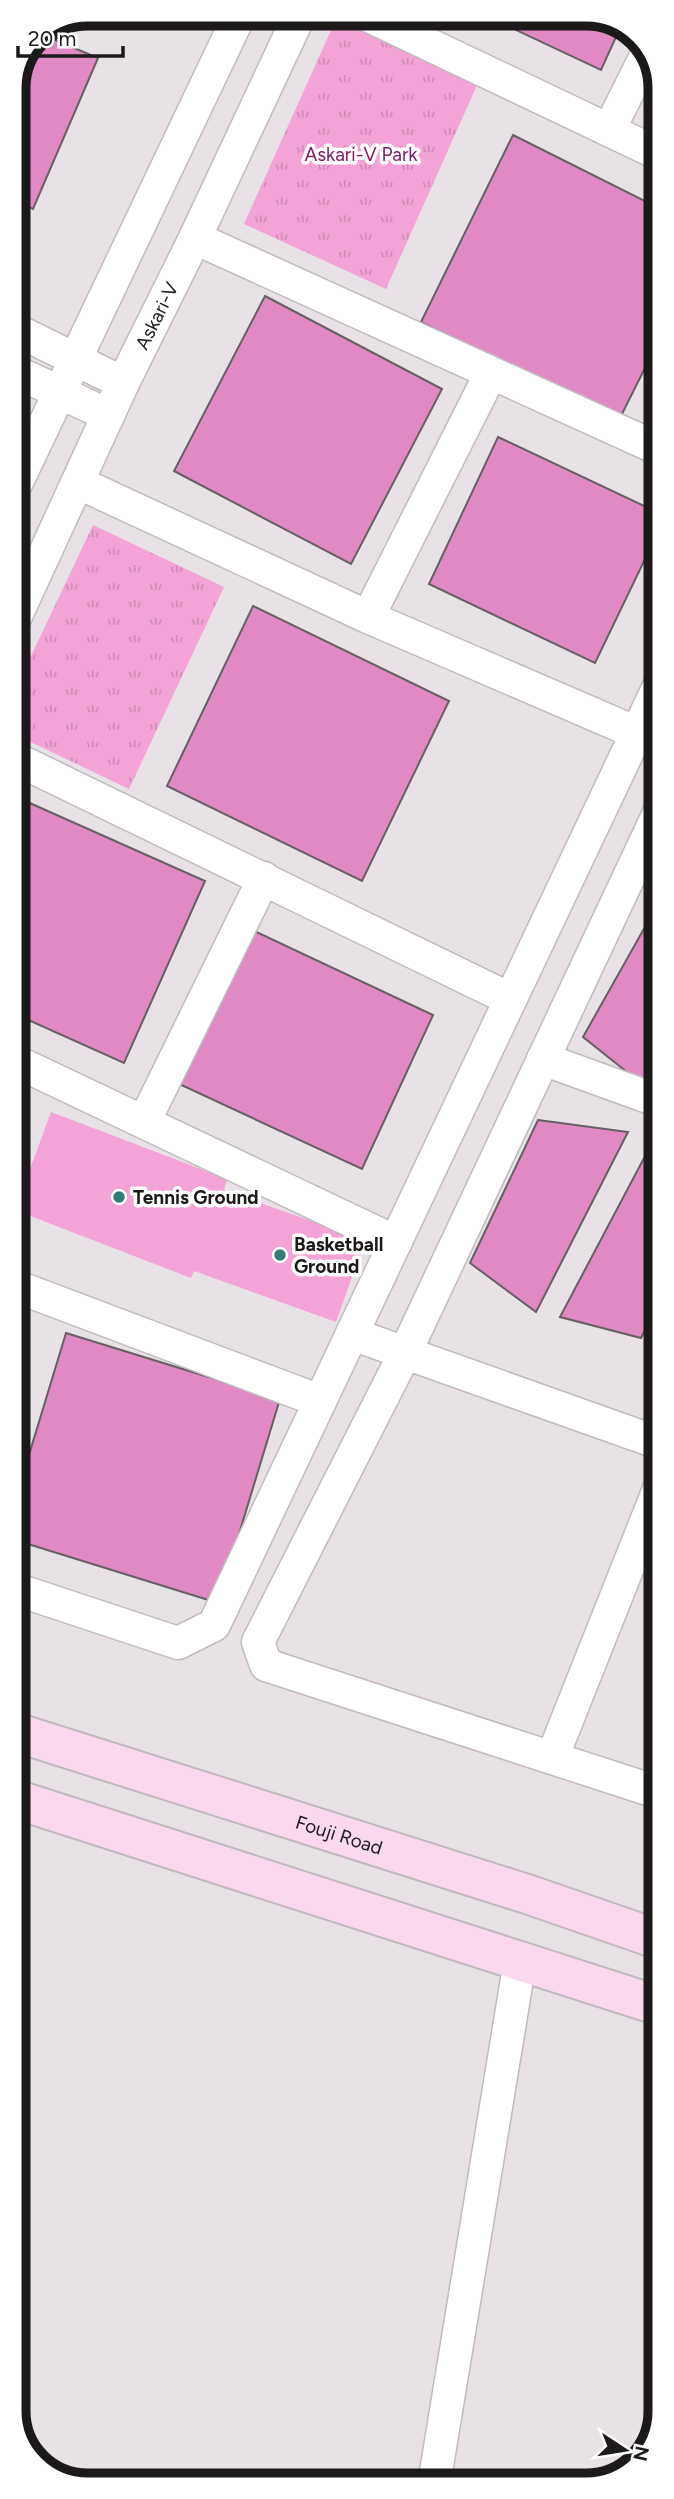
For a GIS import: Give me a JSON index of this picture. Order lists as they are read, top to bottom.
{
  "streets": {
    "main road": ["Fouji Road"],
    "street": ["Askari-V"]
  },
  "parks": ["Askari-V Park"],
  "places": ["Tennis Ground", "Basketball Ground"],
  "scale_bar": "20 m",
  "north": "right"
}
